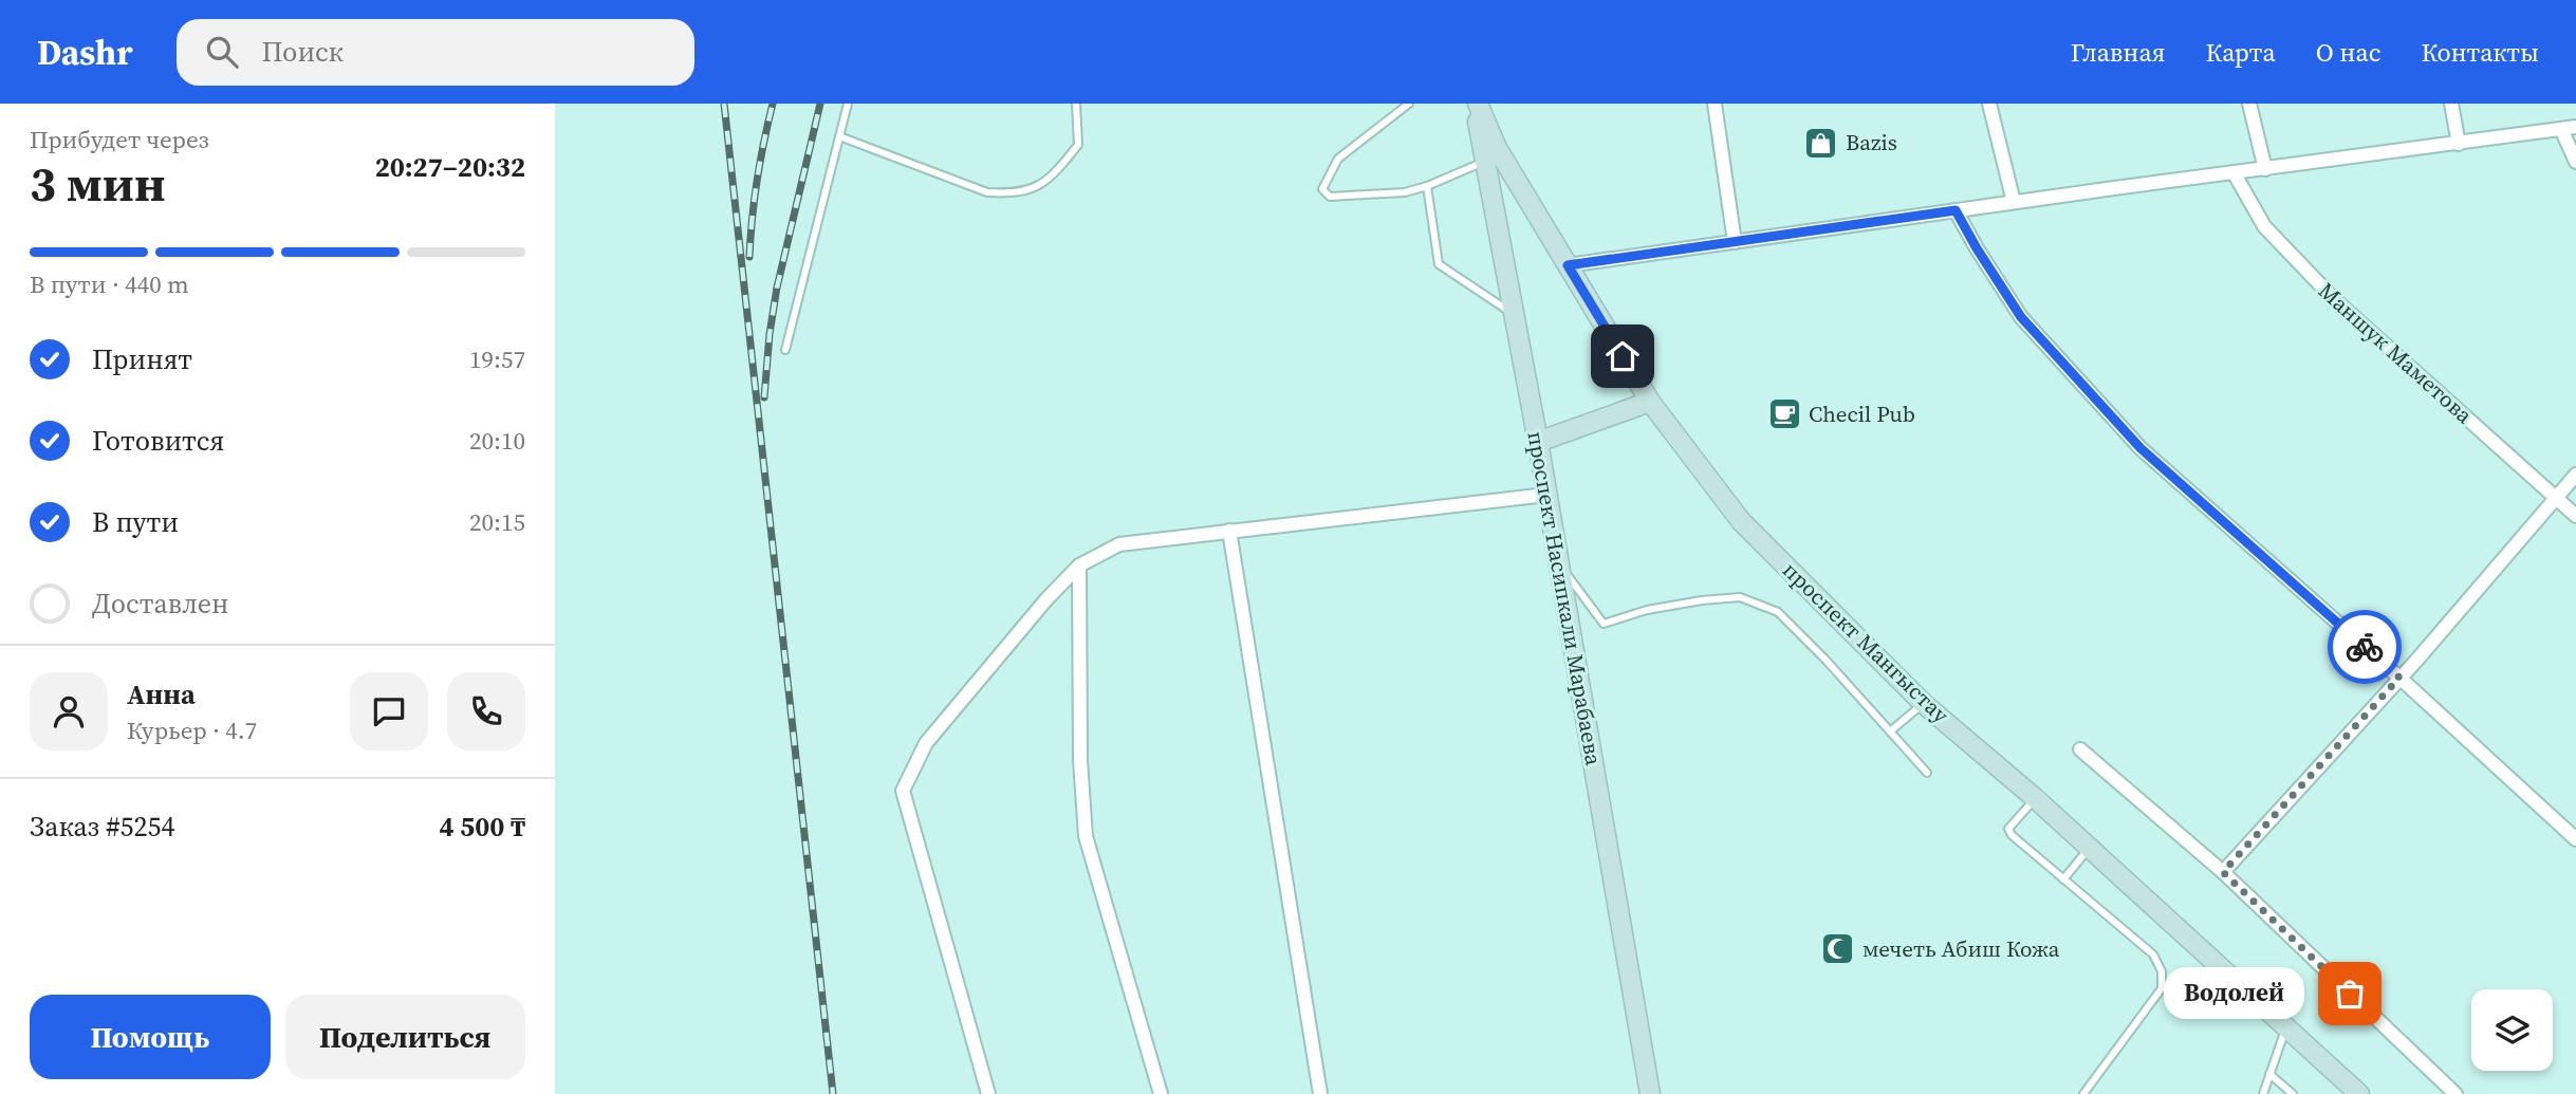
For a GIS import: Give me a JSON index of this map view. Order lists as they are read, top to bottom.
{
  "streets": {
    "street": ["Маншук Маметова", "проспект Насипкали Марабаева", "проспект Мангыстау"]
  },
  "crossings": [
    ["проспект Насипкали Марабаева", "проспект Мангыстау"]
  ],
  "places": {
    "shop": ["Bazis"],
    "cafe": ["Checil Pub"],
    "mosque": ["мечеть Абиш Кожа"],
    "other": ["Водолей"]
  },
  "page": {
    "header": "Dashr",
    "search": "Поиск",
    "nav": [
      "Главная",
      "Карта",
      "О нас",
      "Контакты"
    ],
    "heading": ["3 мин", "Прибудет через", "20:27–20:32"],
    "panel": [
      "Анна",
      "Курьер · 4.7",
      "Заказ #5254",
      "4 500 ₸"
    ],
    "bar": "В пути · 440 m",
    "list": [
      ["Принят", "19:57"],
      ["Готовится", "20:10"],
      ["В пути", "20:15"],
      "Доставлен"
    ],
    "bubble": "Водолей",
    "buttons": ["Помощь", "Поделиться"]
  }
}
